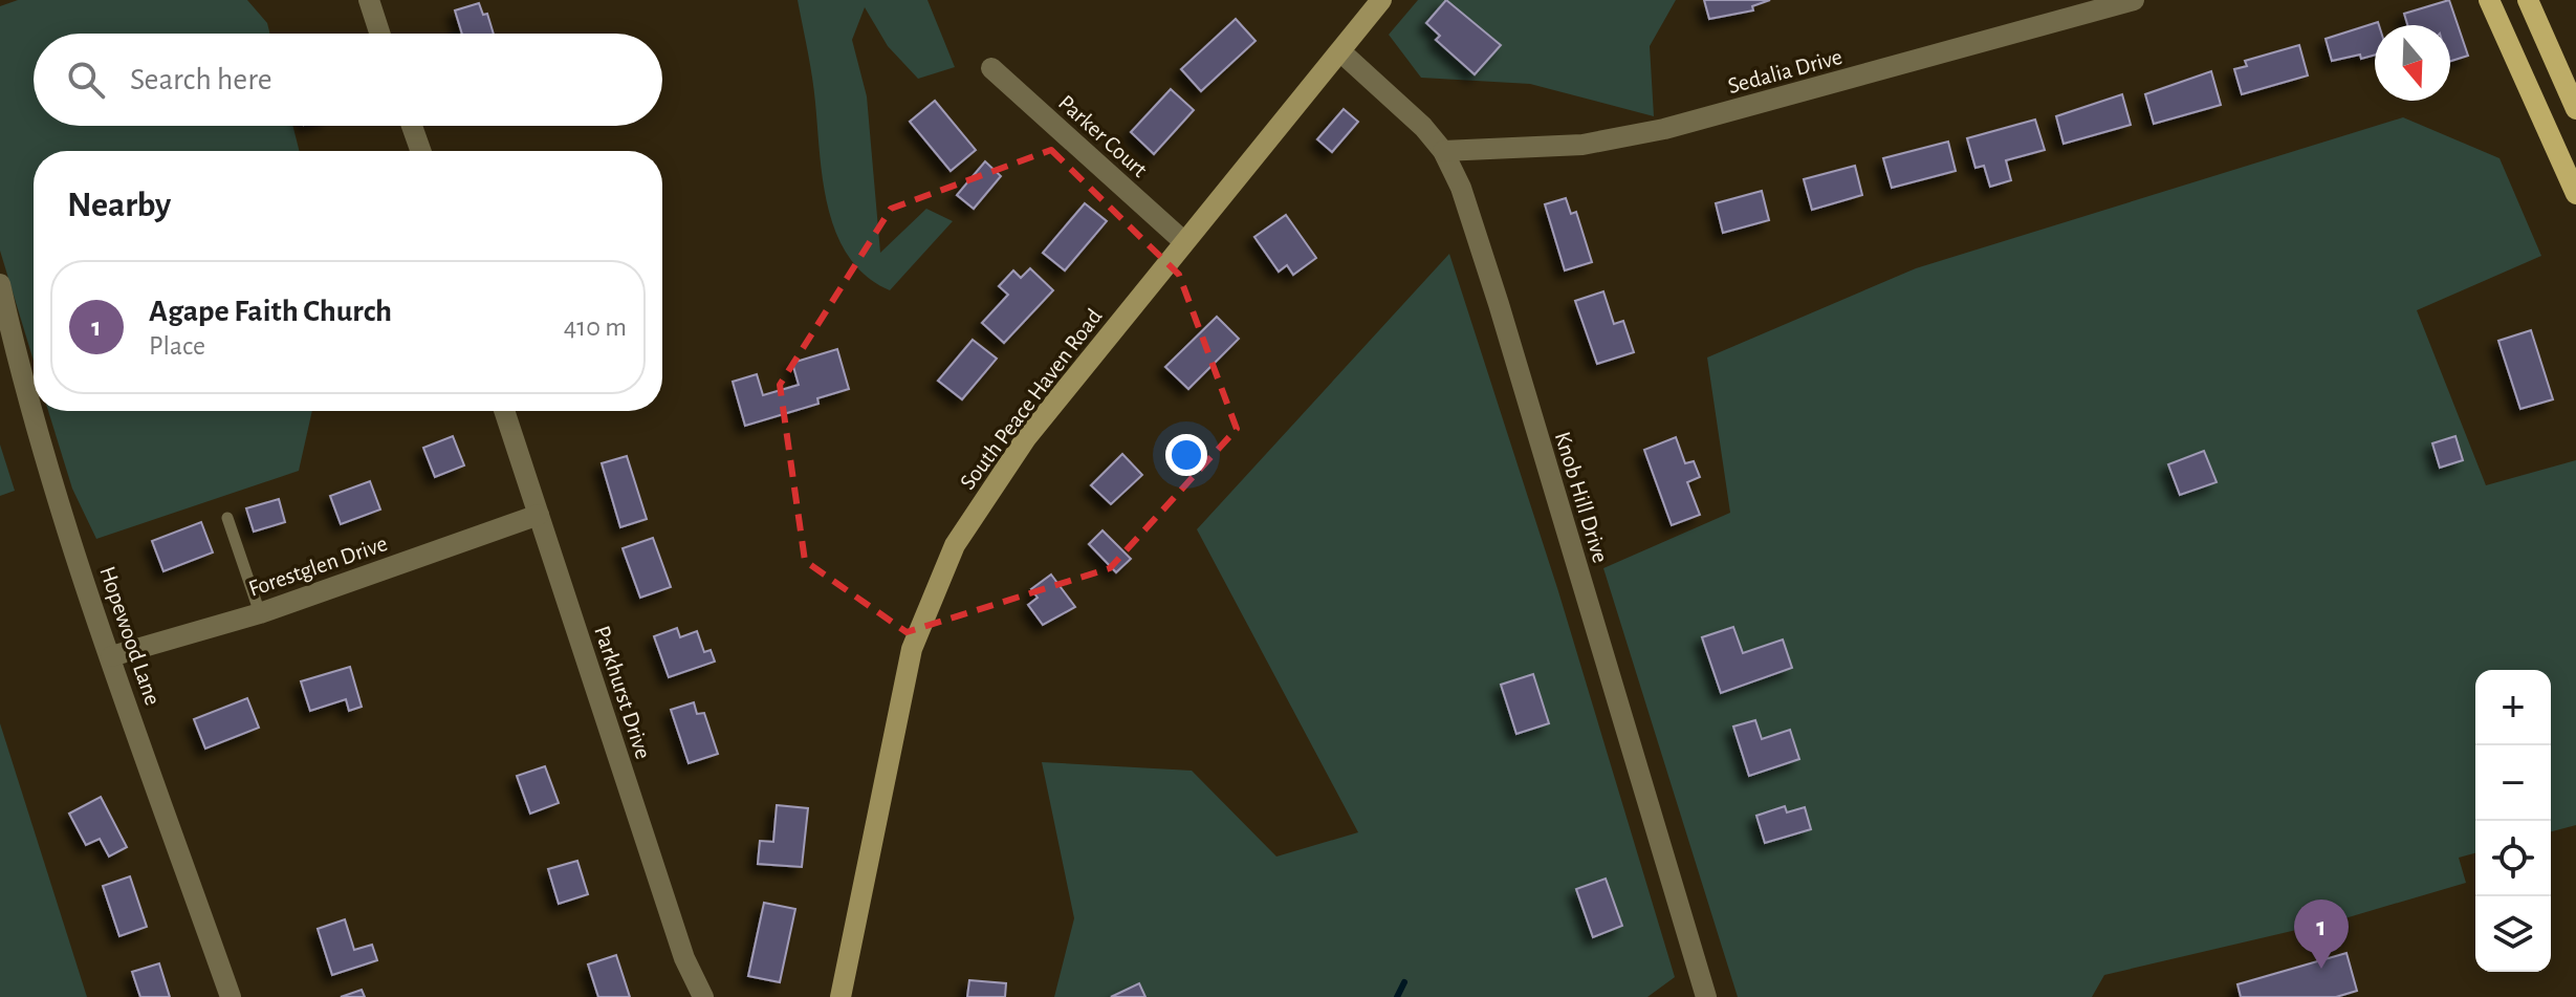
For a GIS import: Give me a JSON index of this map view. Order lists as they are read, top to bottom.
{
  "streets": {
    "main road": ["South Peace Haven Road"],
    "street": [
      "Sedalia Drive",
      "Parker Court",
      "Knob Hill Drive",
      "Forestglen Drive",
      "Hopewood Lane",
      "Parkhurst Drive"
    ]
  },
  "crossings": [
    ["Sedalia Drive", "Knob Hill Drive"],
    ["Parker Court", "South Peace Haven Road"],
    ["South Peace Haven Road", "Knob Hill Drive"],
    ["Forestglen Drive", "Hopewood Lane"],
    ["Forestglen Drive", "Parkhurst Drive"]
  ],
  "north": "bottom",
  "page": {
    "search": "Search here",
    "heading": "Nearby",
    "list": [
      {
        "mark": "1",
        "name": "Agape Faith Church",
        "note": "Place",
        "value": "410 m"
      }
    ],
    "map_buttons": ["+", "−"],
    "pins": "1"
  }
}
